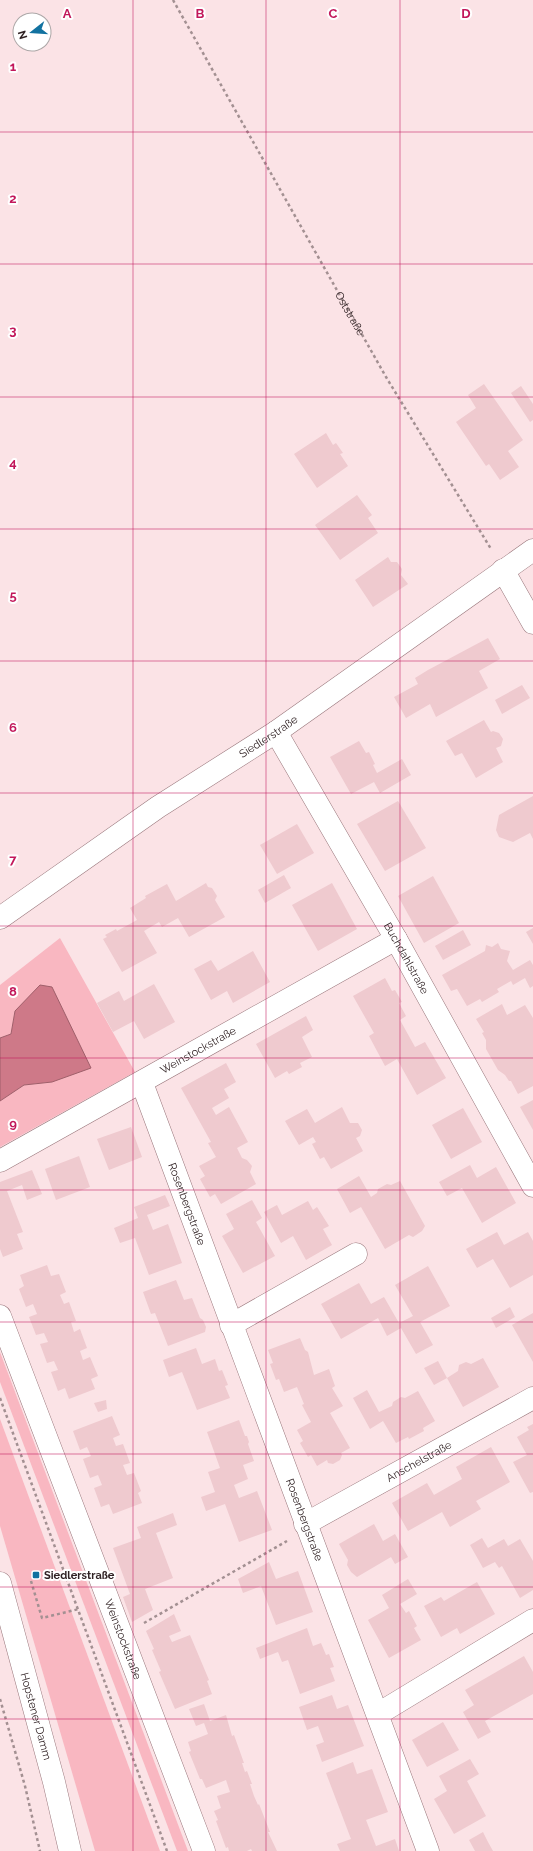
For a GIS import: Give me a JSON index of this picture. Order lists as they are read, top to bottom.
{
  "streets": {
    "street": [
      "Siedlerstraße",
      "Buchdahlstraße",
      "Weinstockstraße",
      "Rosenbergstraße",
      "Anschelstraße",
      "Hopstener Damm"
    ],
    "path": ["Oststraße"]
  },
  "crossings": [
    ["Oststraße", "Siedlerstraße"],
    ["Siedlerstraße", "Buchdahlstraße"],
    ["Buchdahlstraße", "Weinstockstraße"],
    ["Weinstockstraße", "Rosenbergstraße"],
    ["Rosenbergstraße", "Anschelstraße"]
  ],
  "places": {
    "transit": ["Siedlerstraße"]
  },
  "north": "left",
  "grid": {
    "columns": [
      "A",
      "B",
      "C",
      "D"
    ],
    "rows": [
      "1",
      "2",
      "3",
      "4",
      "5",
      "6",
      "7",
      "8",
      "9"
    ]
  }
}
